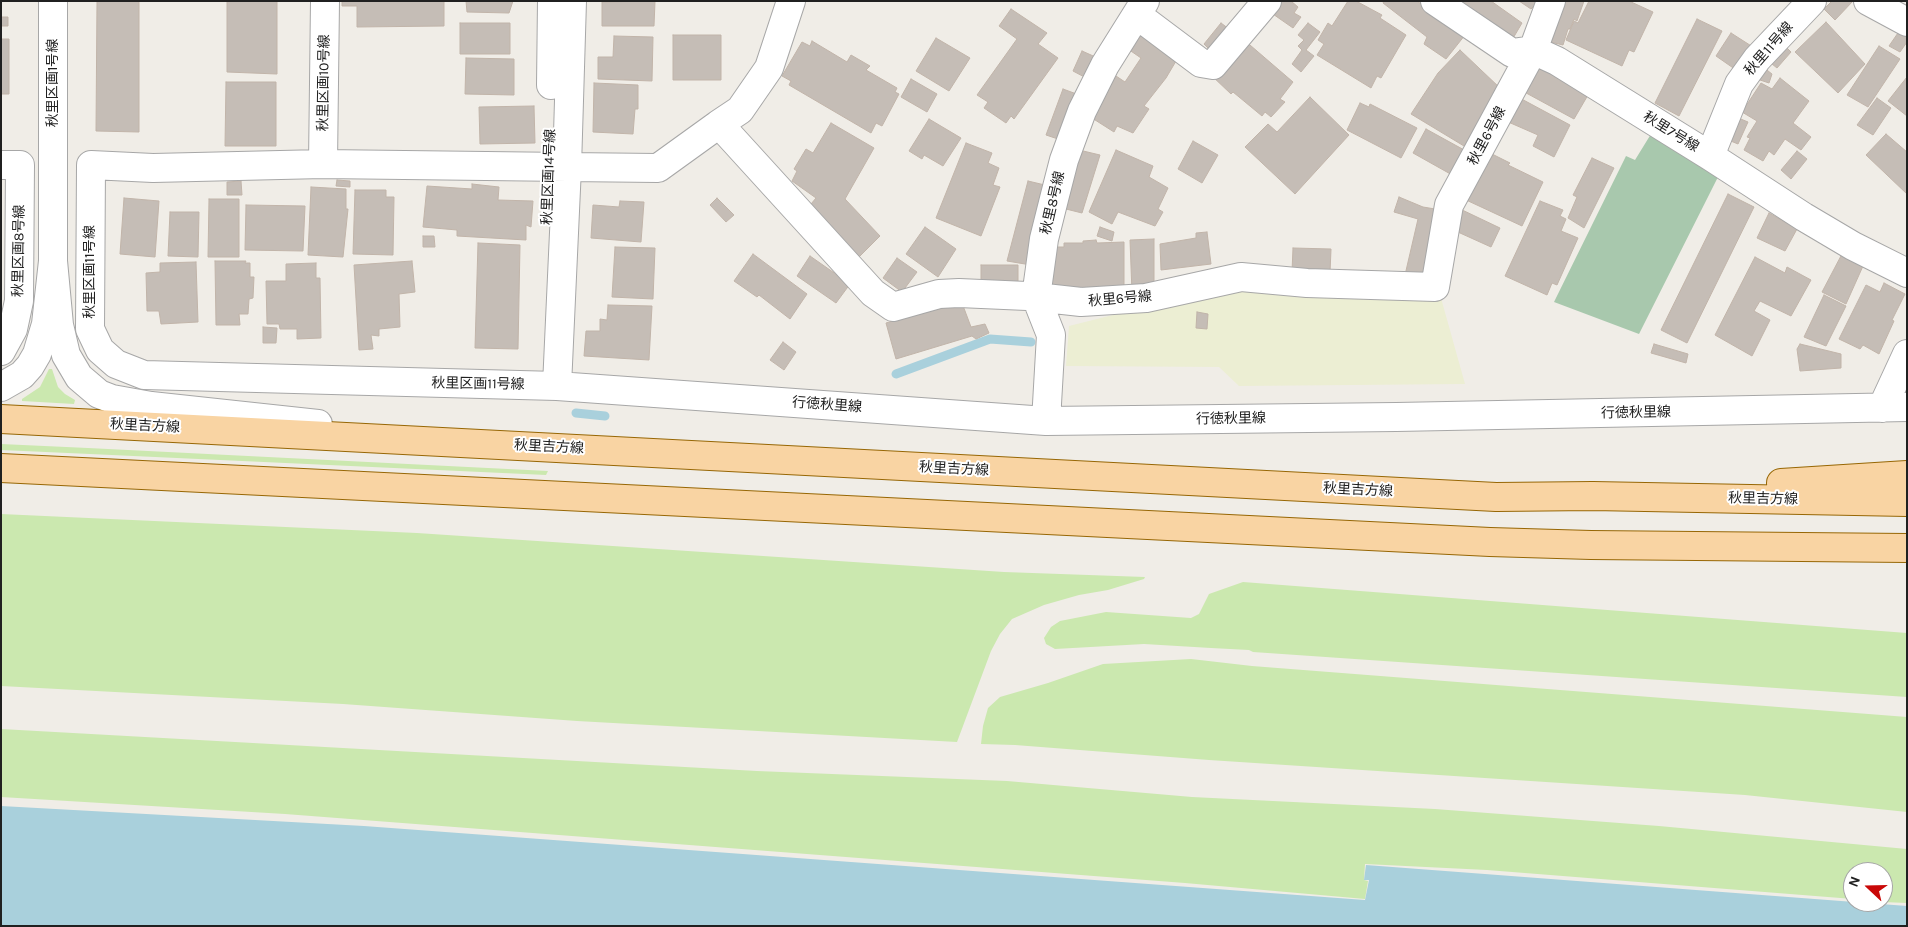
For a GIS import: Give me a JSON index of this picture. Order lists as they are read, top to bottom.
{
  "streets": {
    "main road": ["秋里吉方線"],
    "street": [
      "秋里11号線",
      "秋里区画1号線",
      "秋里区画10号線",
      "秋里7号線",
      "秋里6号線",
      "秋里区画14号線",
      "秋里8号線",
      "秋里区画8号線",
      "秋里区画11号線",
      "行徳秋里線"
    ]
  },
  "crossings": [
    ["秋里11号線", "秋里7号線"],
    ["秋里7号線", "秋里6号線"],
    ["秋里6号線", "秋里8号線"],
    ["秋里8号線", "行徳秋里線"],
    ["秋里区画11号線", "行徳秋里線"]
  ],
  "north": "left"
}
